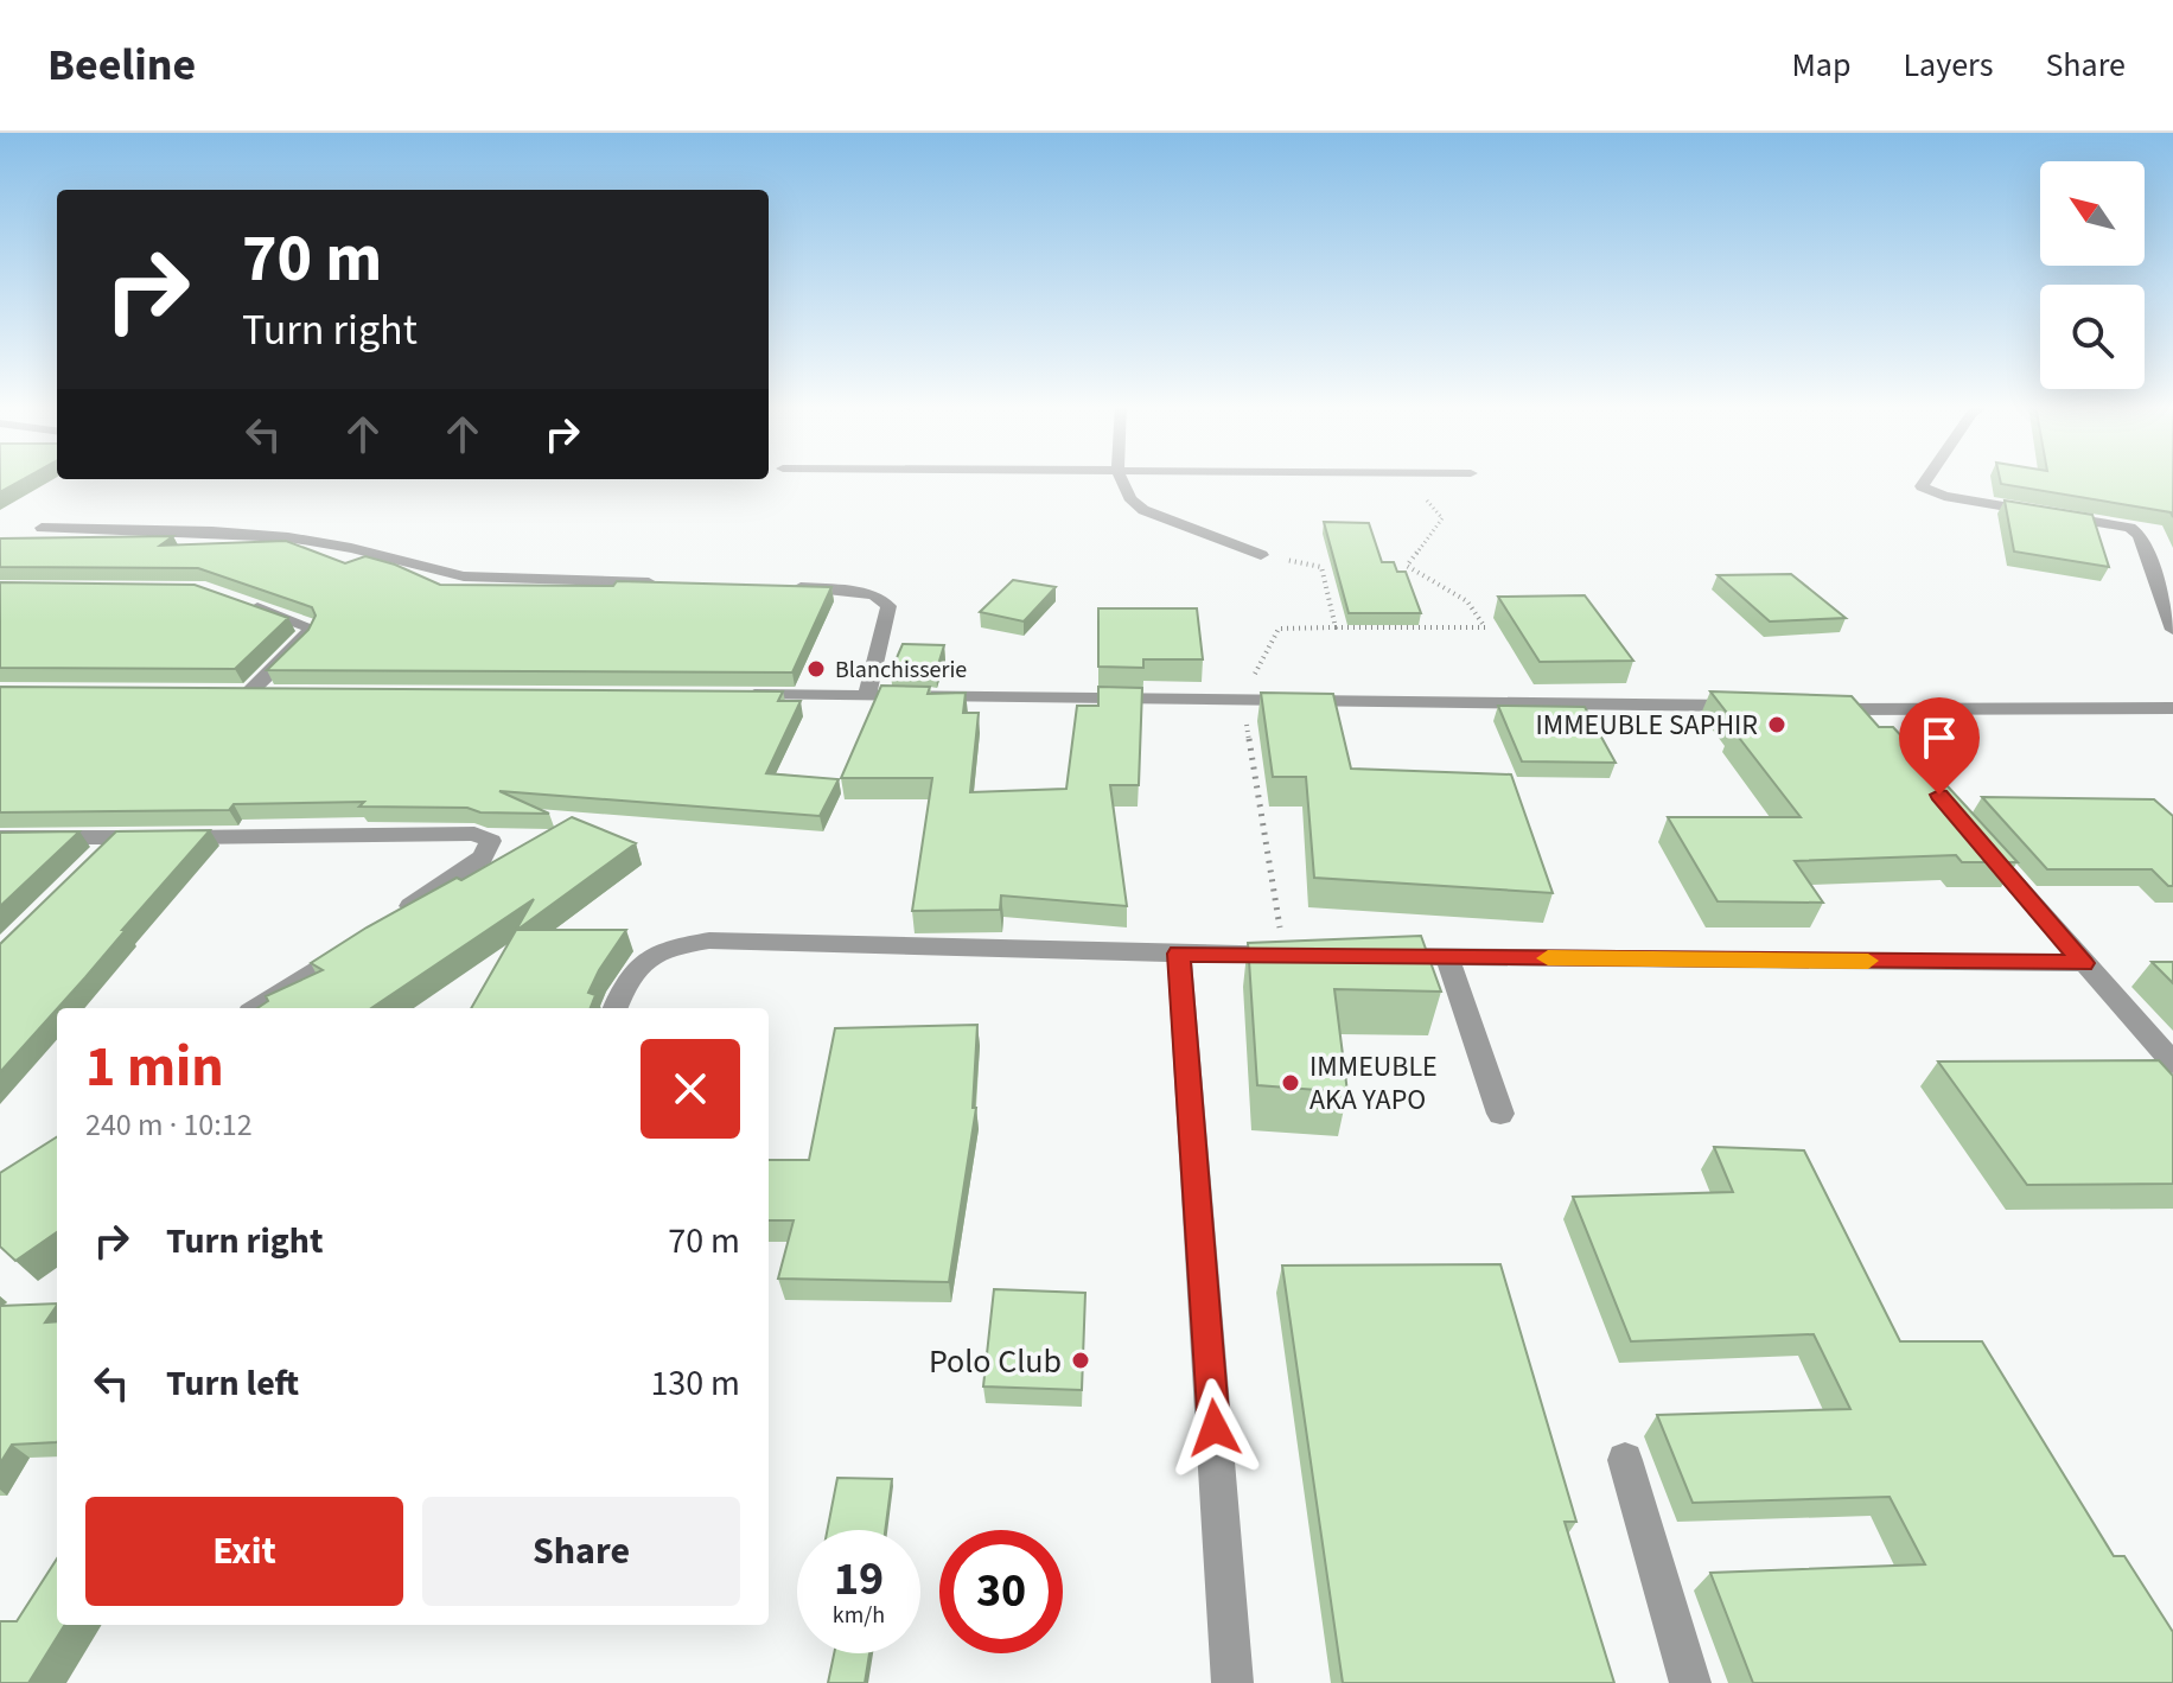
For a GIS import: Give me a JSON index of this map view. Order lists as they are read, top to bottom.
{
  "places": [
    "Blanchisserie",
    "IMMEUBLE SAPHIR",
    "IMMEUBLE AKA YAPO",
    "Polo Club"
  ],
  "north": "top left",
  "page": {
    "header": "Beeline",
    "nav": ["Map", "Layers", "Share"],
    "turn": ["70 m", "Turn right"],
    "heading": ["1 min", "240 m · 10:12"],
    "list": [
      {
        "name": "Turn right",
        "value": "70 m"
      },
      {
        "name": "Turn left",
        "value": "130 m"
      }
    ],
    "buttons": ["Exit", "Share"],
    "speed": "19 km/h",
    "limit": "30"
  }
}
